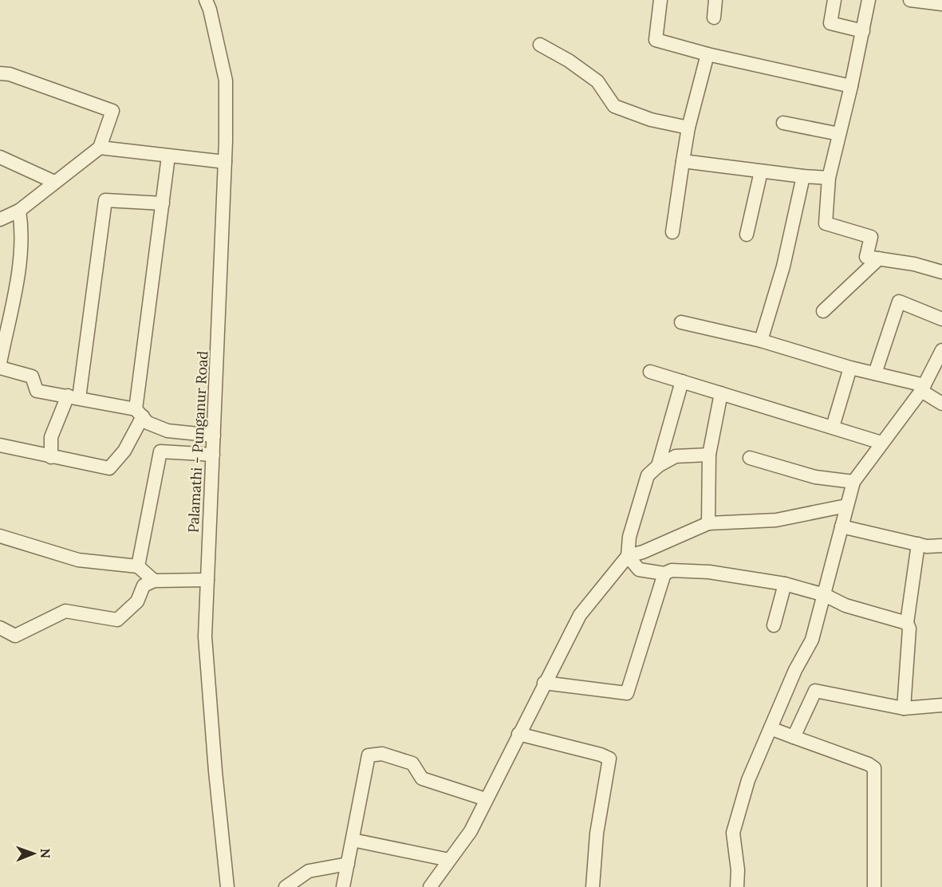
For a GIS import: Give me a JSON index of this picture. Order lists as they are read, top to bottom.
{
  "streets": {
    "street": ["Palamathi - Punganur Road"]
  },
  "north": "right"
}
